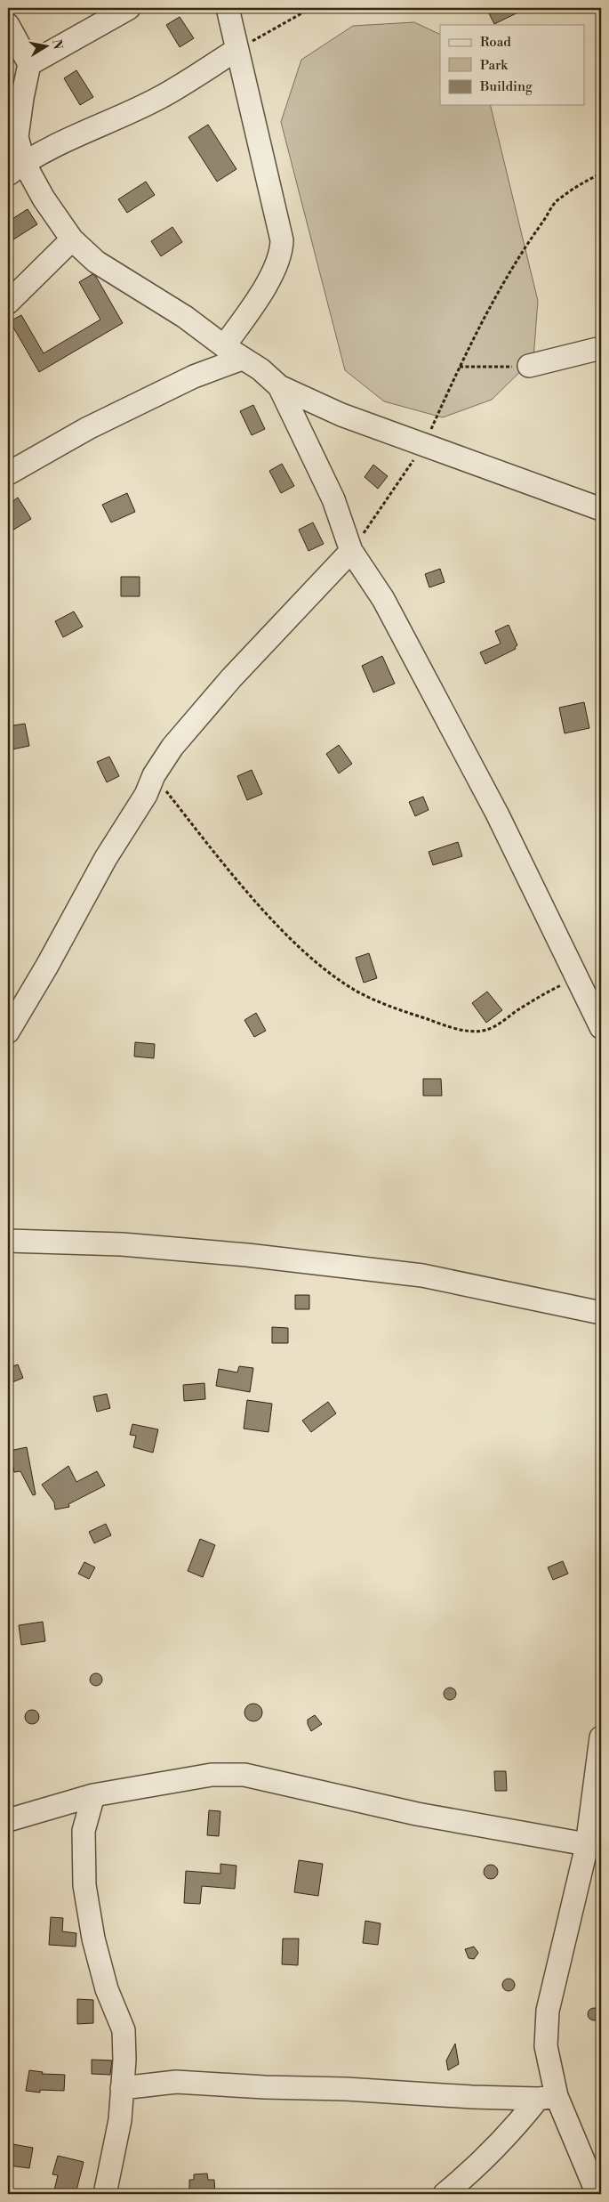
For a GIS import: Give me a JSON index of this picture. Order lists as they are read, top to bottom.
{
  "legend": ["Road", "Park", "Building"],
  "north": "right"
}
